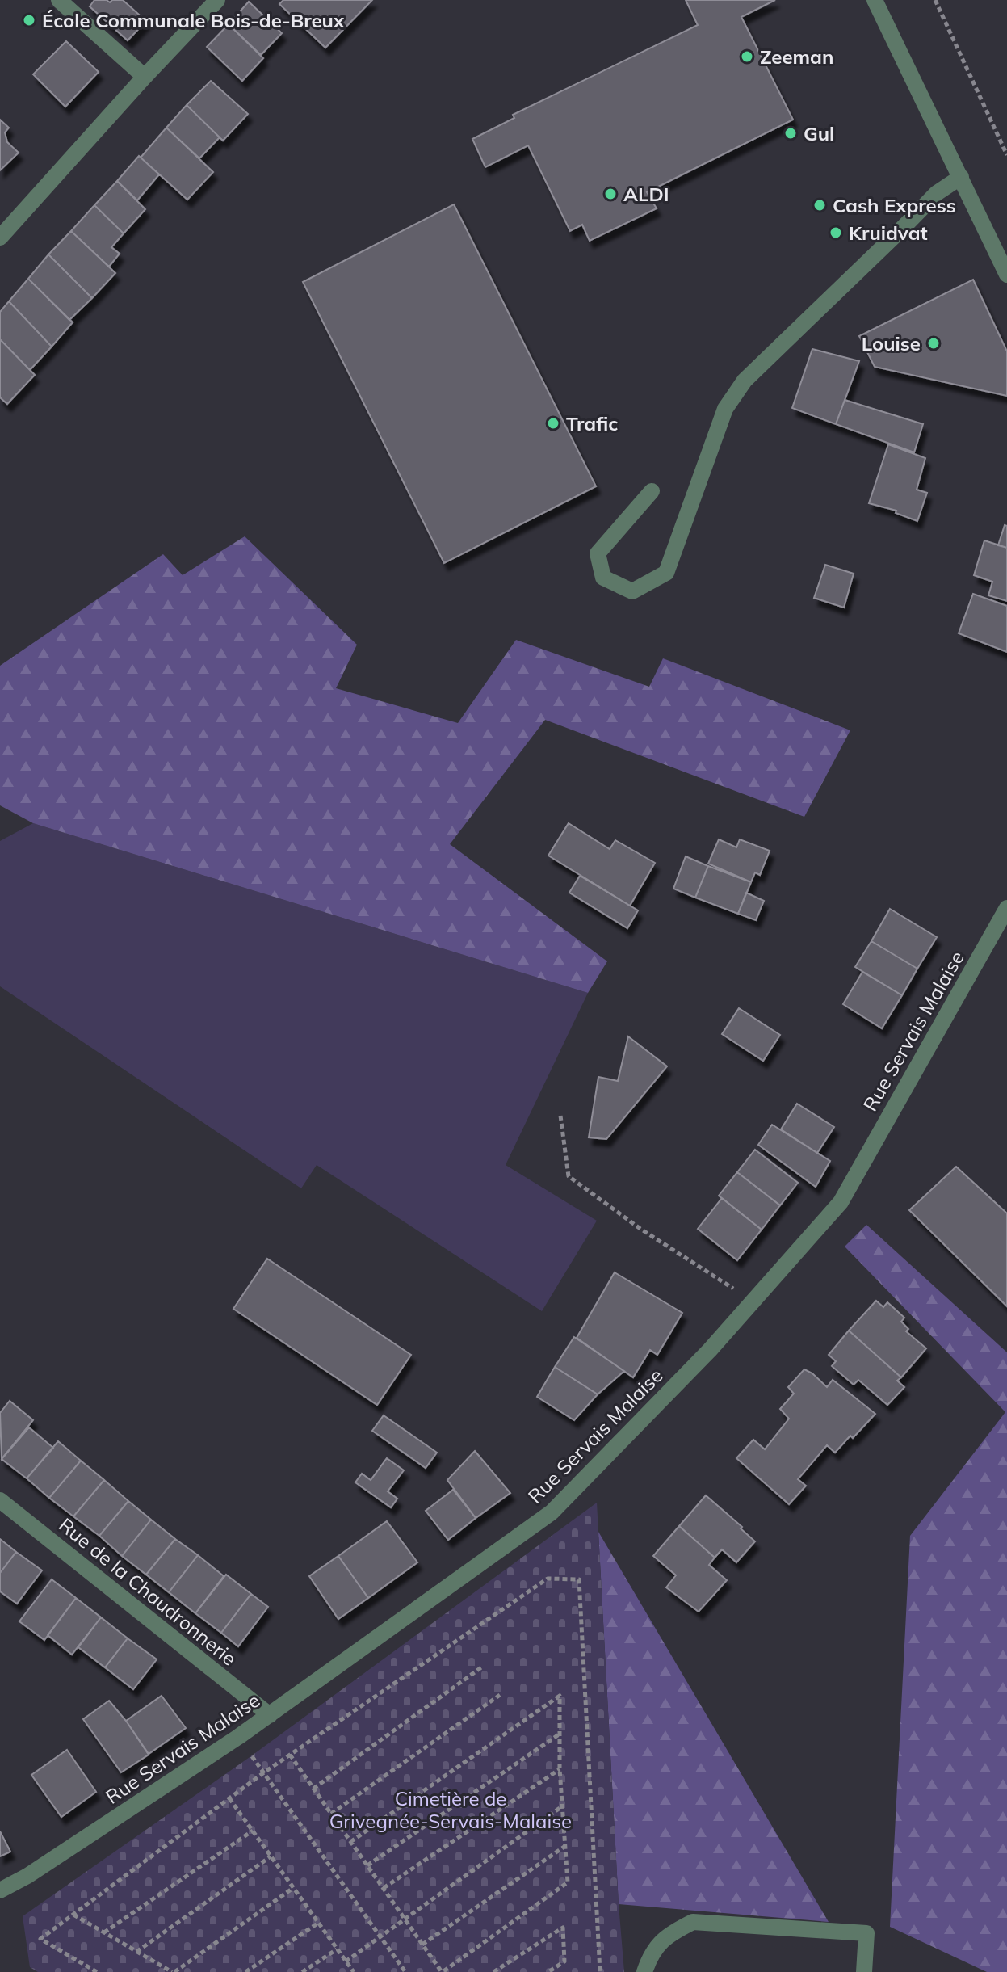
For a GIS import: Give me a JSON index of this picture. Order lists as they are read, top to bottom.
{
  "streets": {
    "street": ["Rue Servais Malaise", "Rue de la Chaudronnerie"]
  },
  "crossings": [
    ["Rue Servais Malaise", "Rue de la Chaudronnerie"]
  ],
  "parks": ["Cimetière de Grivegnée-Servais-Malaise"],
  "places": [
    "École Communale Bois-de-Breux",
    "Zeeman",
    "Gul",
    "ALDI",
    "Cash Express",
    "Kruidvat",
    "Louise",
    "Trafic"
  ]
}
